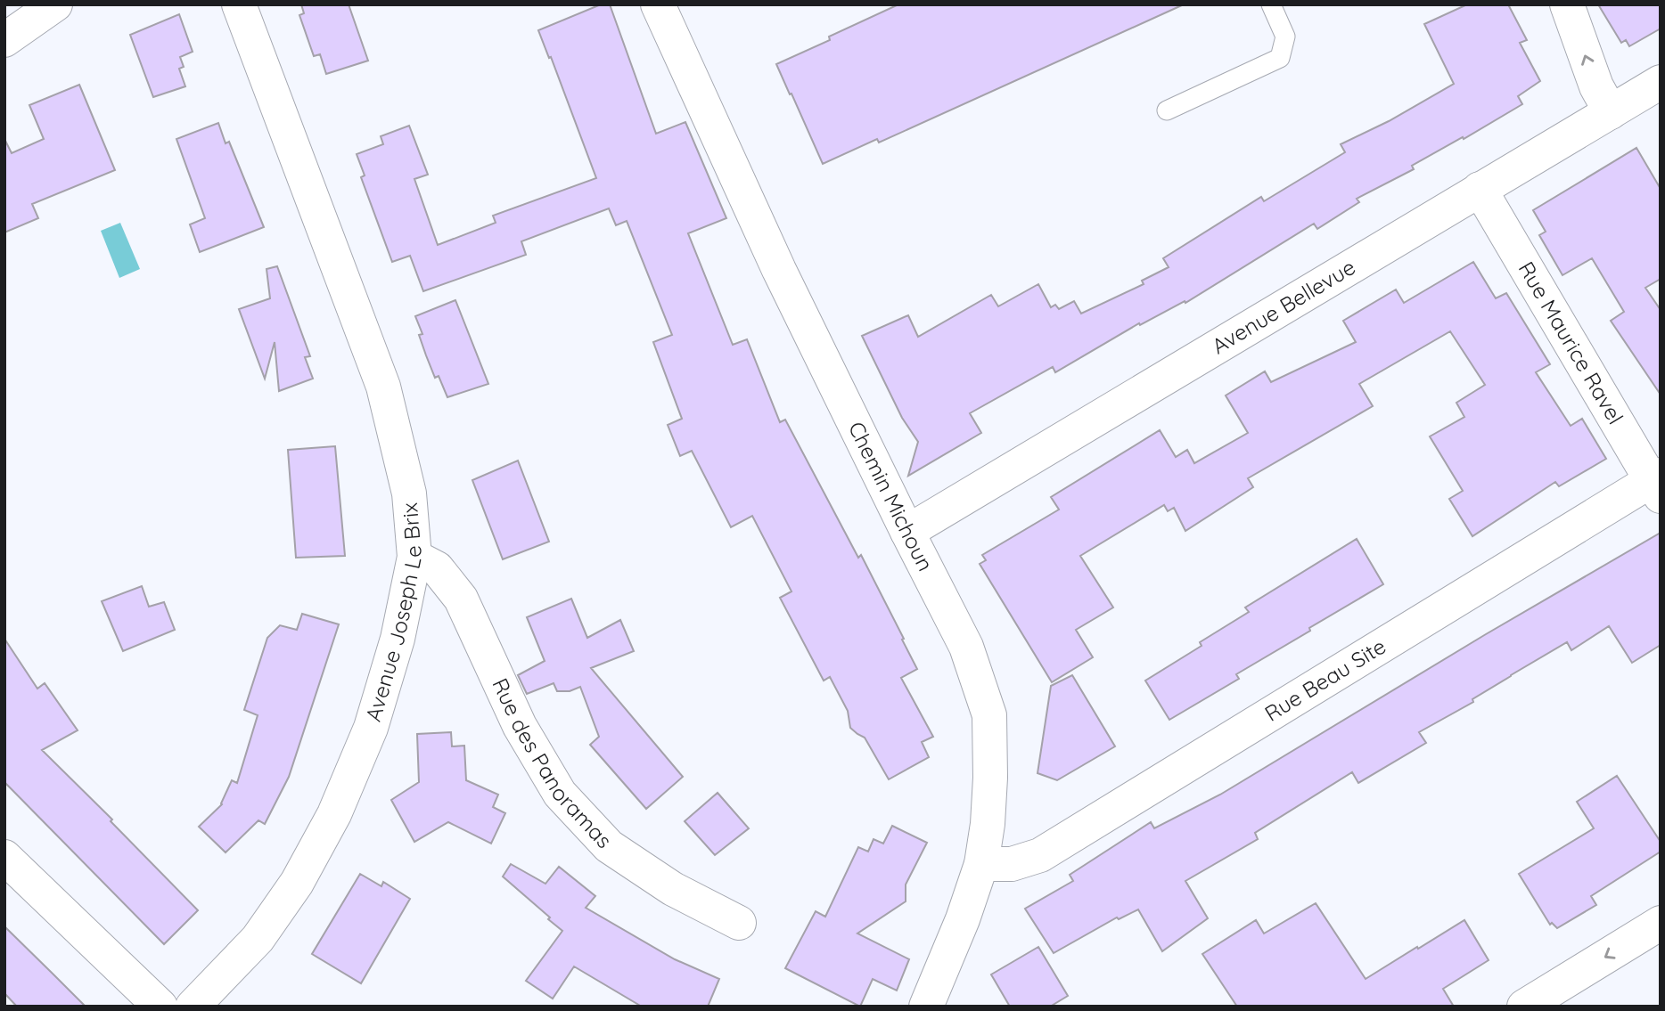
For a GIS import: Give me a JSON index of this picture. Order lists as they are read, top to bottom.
{
  "streets": {
    "street": [
      "Avenue Bellevue",
      "Rue Maurice Ravel",
      "Chemin Michoun",
      "Avenue Joseph Le Brix",
      "Rue Beau Site",
      "Rue des Panoramas"
    ]
  },
  "crossings": [
    ["Avenue Bellevue", "Rue Maurice Ravel"],
    ["Avenue Bellevue", "Chemin Michoun"],
    ["Rue Maurice Ravel", "Rue Beau Site"],
    ["Chemin Michoun", "Rue Beau Site"],
    ["Avenue Joseph Le Brix", "Rue des Panoramas"]
  ]
}
